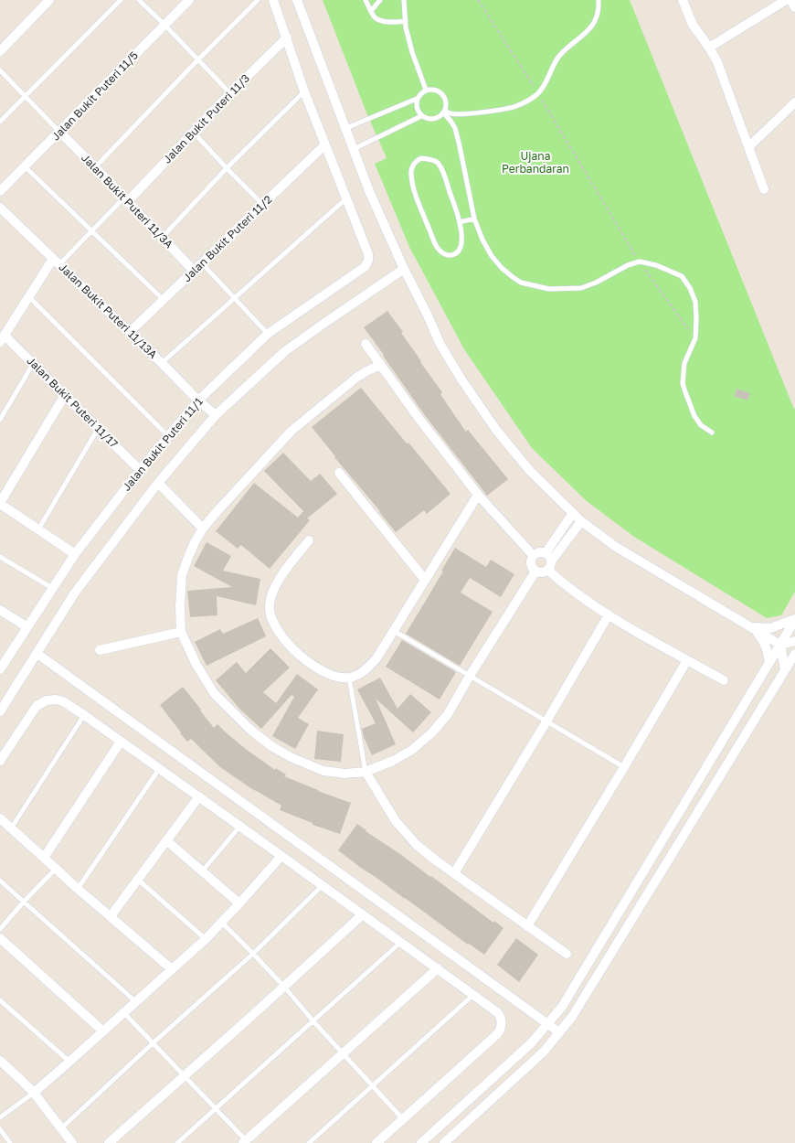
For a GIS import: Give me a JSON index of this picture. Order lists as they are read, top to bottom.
{
  "streets": {
    "street": [
      "Jalan Bukit Puteri 11/5",
      "Jalan Bukit Puteri 11/3",
      "Jalan Bukit Puteri 11/3A",
      "Jalan Bukit Puteri 11/2",
      "Jalan Bukit Puteri 11/13A",
      "Jalan Bukit Puteri 11/17",
      "Jalan Bukit Puteri 11/1"
    ]
  },
  "crossings": [
    ["Jalan Bukit Puteri 11/5", "Jalan Bukit Puteri 11/3A"],
    ["Jalan Bukit Puteri 11/3", "Jalan Bukit Puteri 11/3A"],
    ["Jalan Bukit Puteri 11/3A", "Jalan Bukit Puteri 11/2"],
    ["Jalan Bukit Puteri 11/2", "Jalan Bukit Puteri 11/13A"],
    ["Jalan Bukit Puteri 11/13A", "Jalan Bukit Puteri 11/1"],
    ["Jalan Bukit Puteri 11/17", "Jalan Bukit Puteri 11/1"]
  ],
  "parks": ["Ujana Perbandaran"]
}
